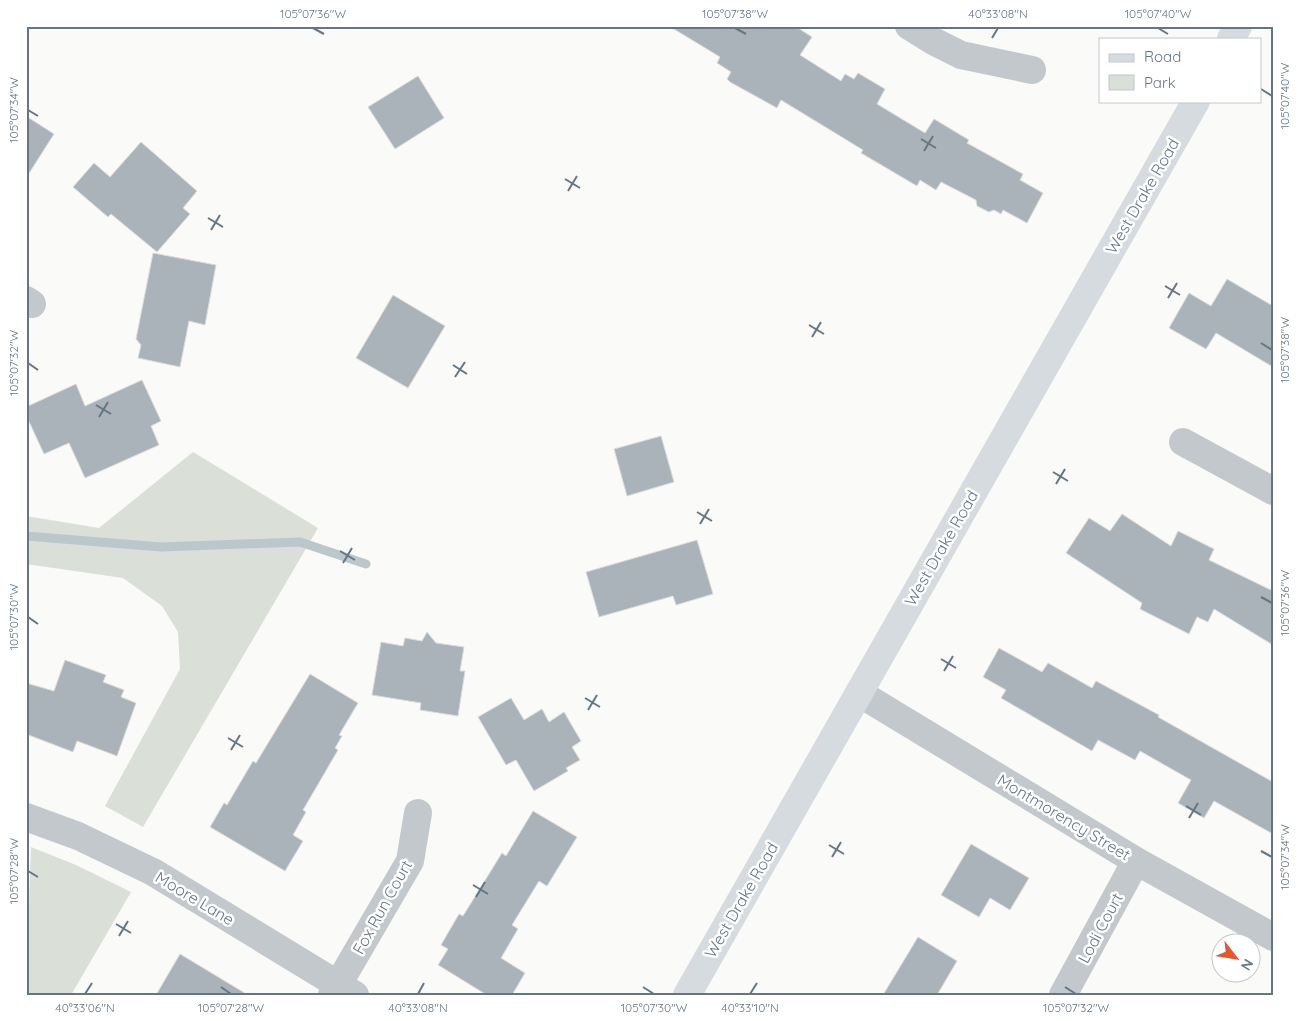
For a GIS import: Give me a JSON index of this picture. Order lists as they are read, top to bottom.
{
  "streets": {
    "main road": ["West Drake Road"],
    "street": [
      "Montmorency Street",
      "Moore Lane",
      "Fox Run Court",
      "Lodi Court"
    ]
  },
  "crossings": [
    ["West Drake Road", "Montmorency Street"],
    ["Montmorency Street", "Lodi Court"],
    ["Moore Lane", "Fox Run Court"]
  ],
  "legend": ["Road", "Park"],
  "north": "bottom right",
  "coordinates": [
    "105°07'36\"W",
    "105°07'38\"W",
    "40°33'08\"N",
    "105°07'40\"W",
    "105°07'34\"W",
    "105°07'32\"W",
    "105°07'30\"W",
    "105°07'28\"W",
    "40°33'06\"N",
    "40°33'10\"N"
  ]
}
